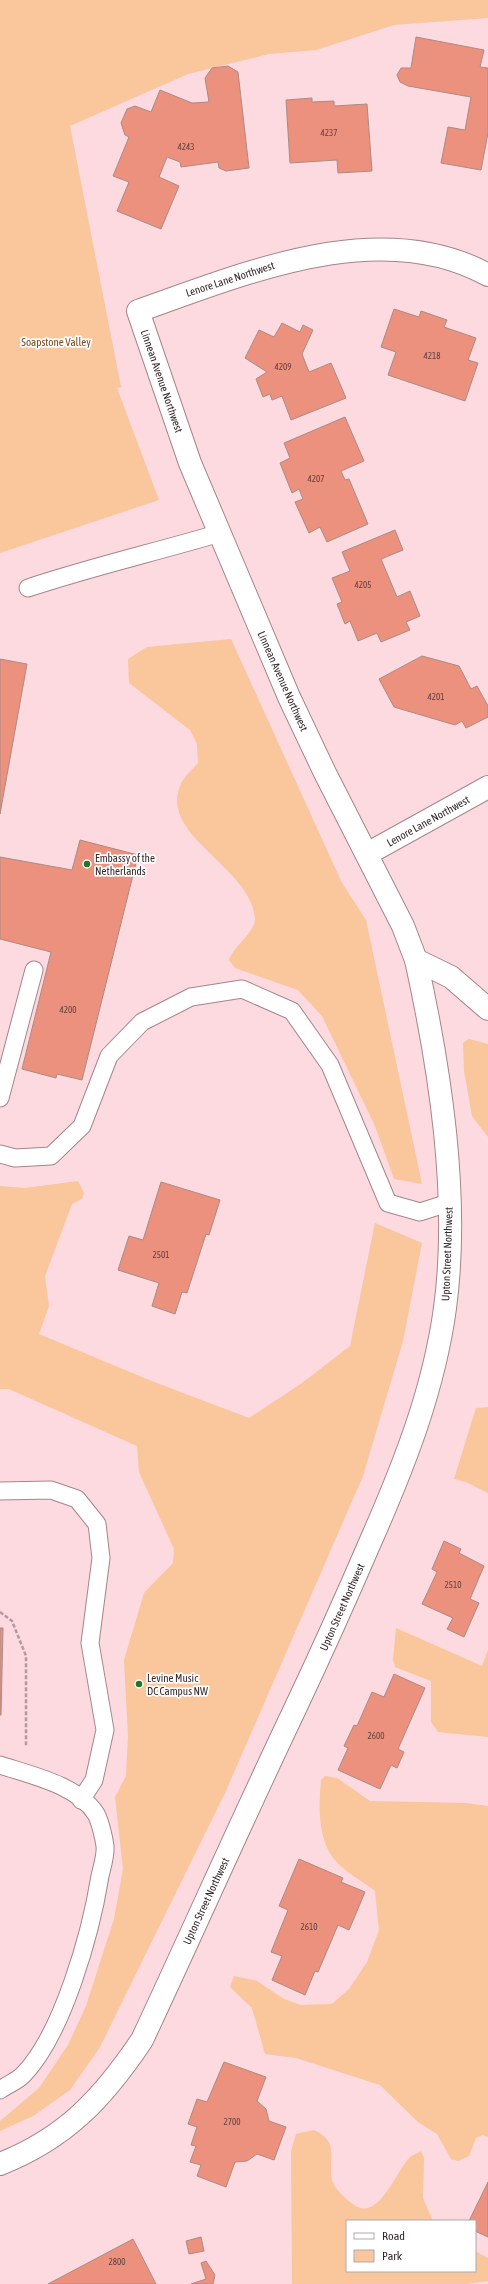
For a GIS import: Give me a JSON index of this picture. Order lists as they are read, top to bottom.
{
  "streets": {
    "street": ["Lenore Lane Northwest", "Linnean Avenue Northwest", "Upton Street Northwest"]
  },
  "crossings": [
    ["Lenore Lane Northwest", "Linnean Avenue Northwest"],
    ["Linnean Avenue Northwest", "Upton Street Northwest"]
  ],
  "parks": ["Soapstone Valley"],
  "places": ["Embassy of the Netherlands", "Levine Music DC Campus NW"],
  "house_numbers": [
    "4237",
    "4243",
    "4218",
    "4209",
    "4207",
    "4205",
    "4201",
    "4200",
    "2501",
    "2510",
    "2600",
    "2610",
    "2700",
    "2800"
  ],
  "legend": ["Road", "Park"]
}
